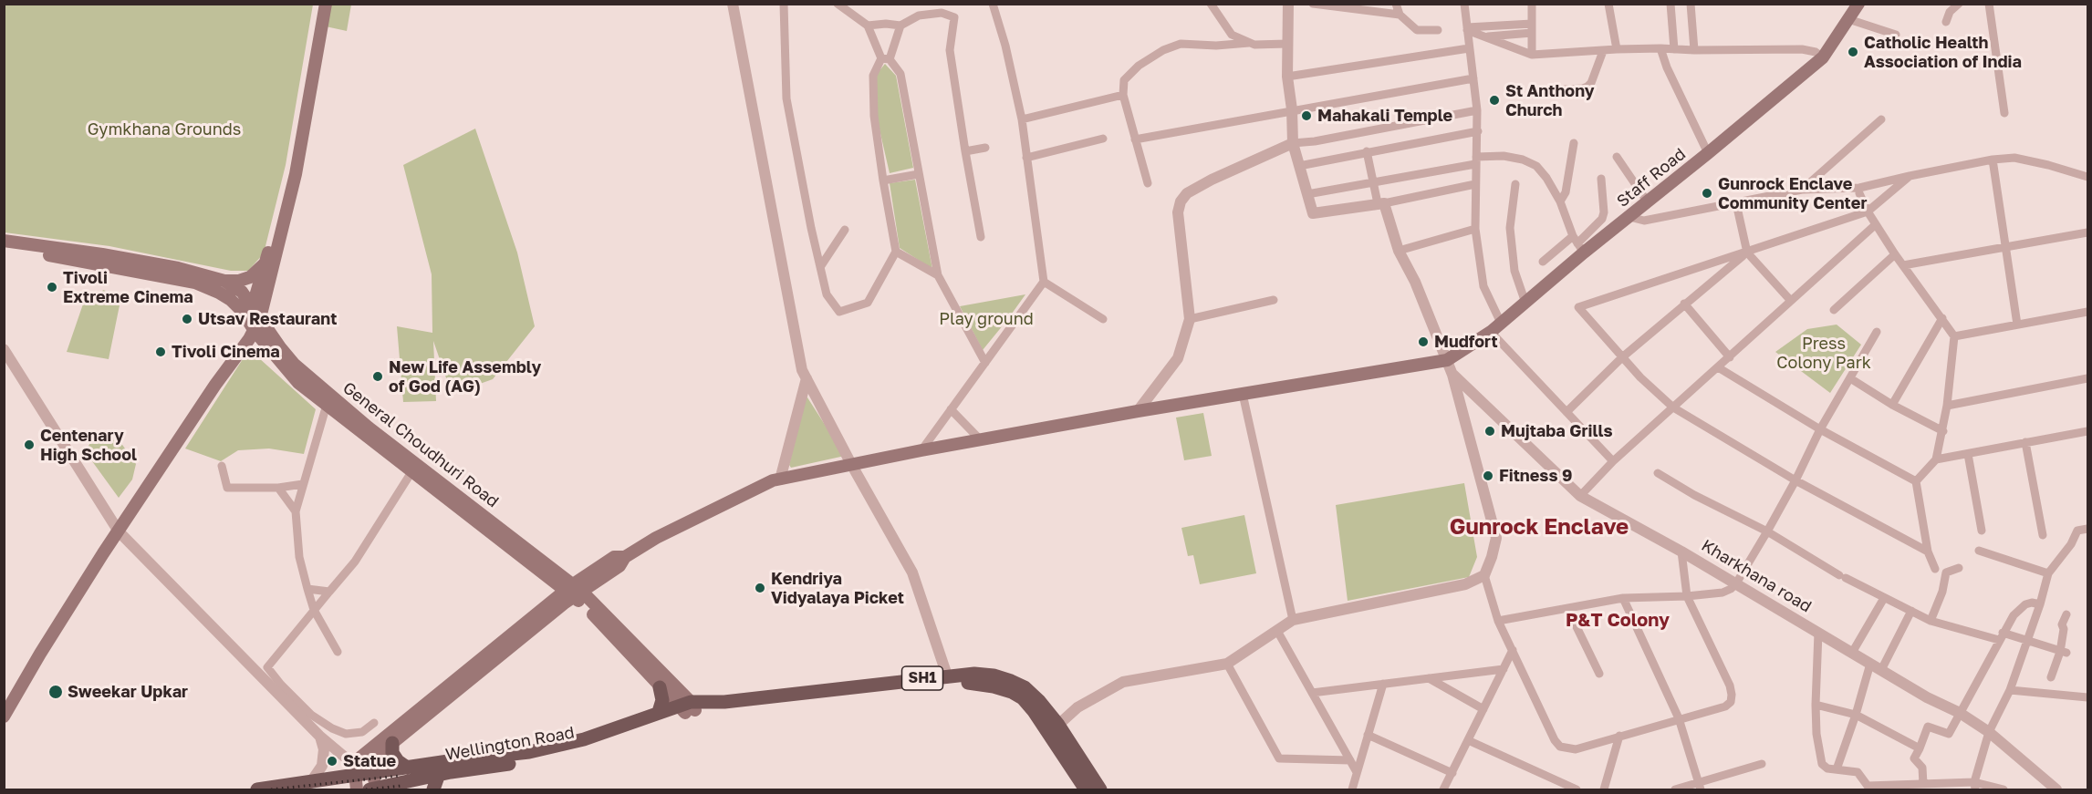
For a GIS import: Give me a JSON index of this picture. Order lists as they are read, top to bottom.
{
  "streets": {
    "main road": [
      "Staff Road",
      "General Choudhuri Road",
      "SH1",
      "Wellington Road"
    ],
    "street": ["Kharkhana road"]
  },
  "crossings": [
    ["SH1", "Wellington Road"]
  ],
  "districts": ["Gunrock Enclave", "P&T Colony"],
  "parks": ["Gymkhana Grounds", "Play ground", "Press Colony Park"],
  "places": [
    "Catholic Health Association of India",
    "St Anthony Church",
    "Mahakali Temple",
    "Gunrock Enclave Community Center",
    "Tivoli Extreme Cinema",
    "Utsav Restaurant",
    "Mudfort",
    "Tivoli Cinema",
    "New Life Assembly of God (AG)",
    "Mujtaba Grills",
    "Centenary High School",
    "Fitness 9",
    "Kendriya Vidyalaya Picket",
    "Sweekar Upkar",
    "Statue"
  ]
}
